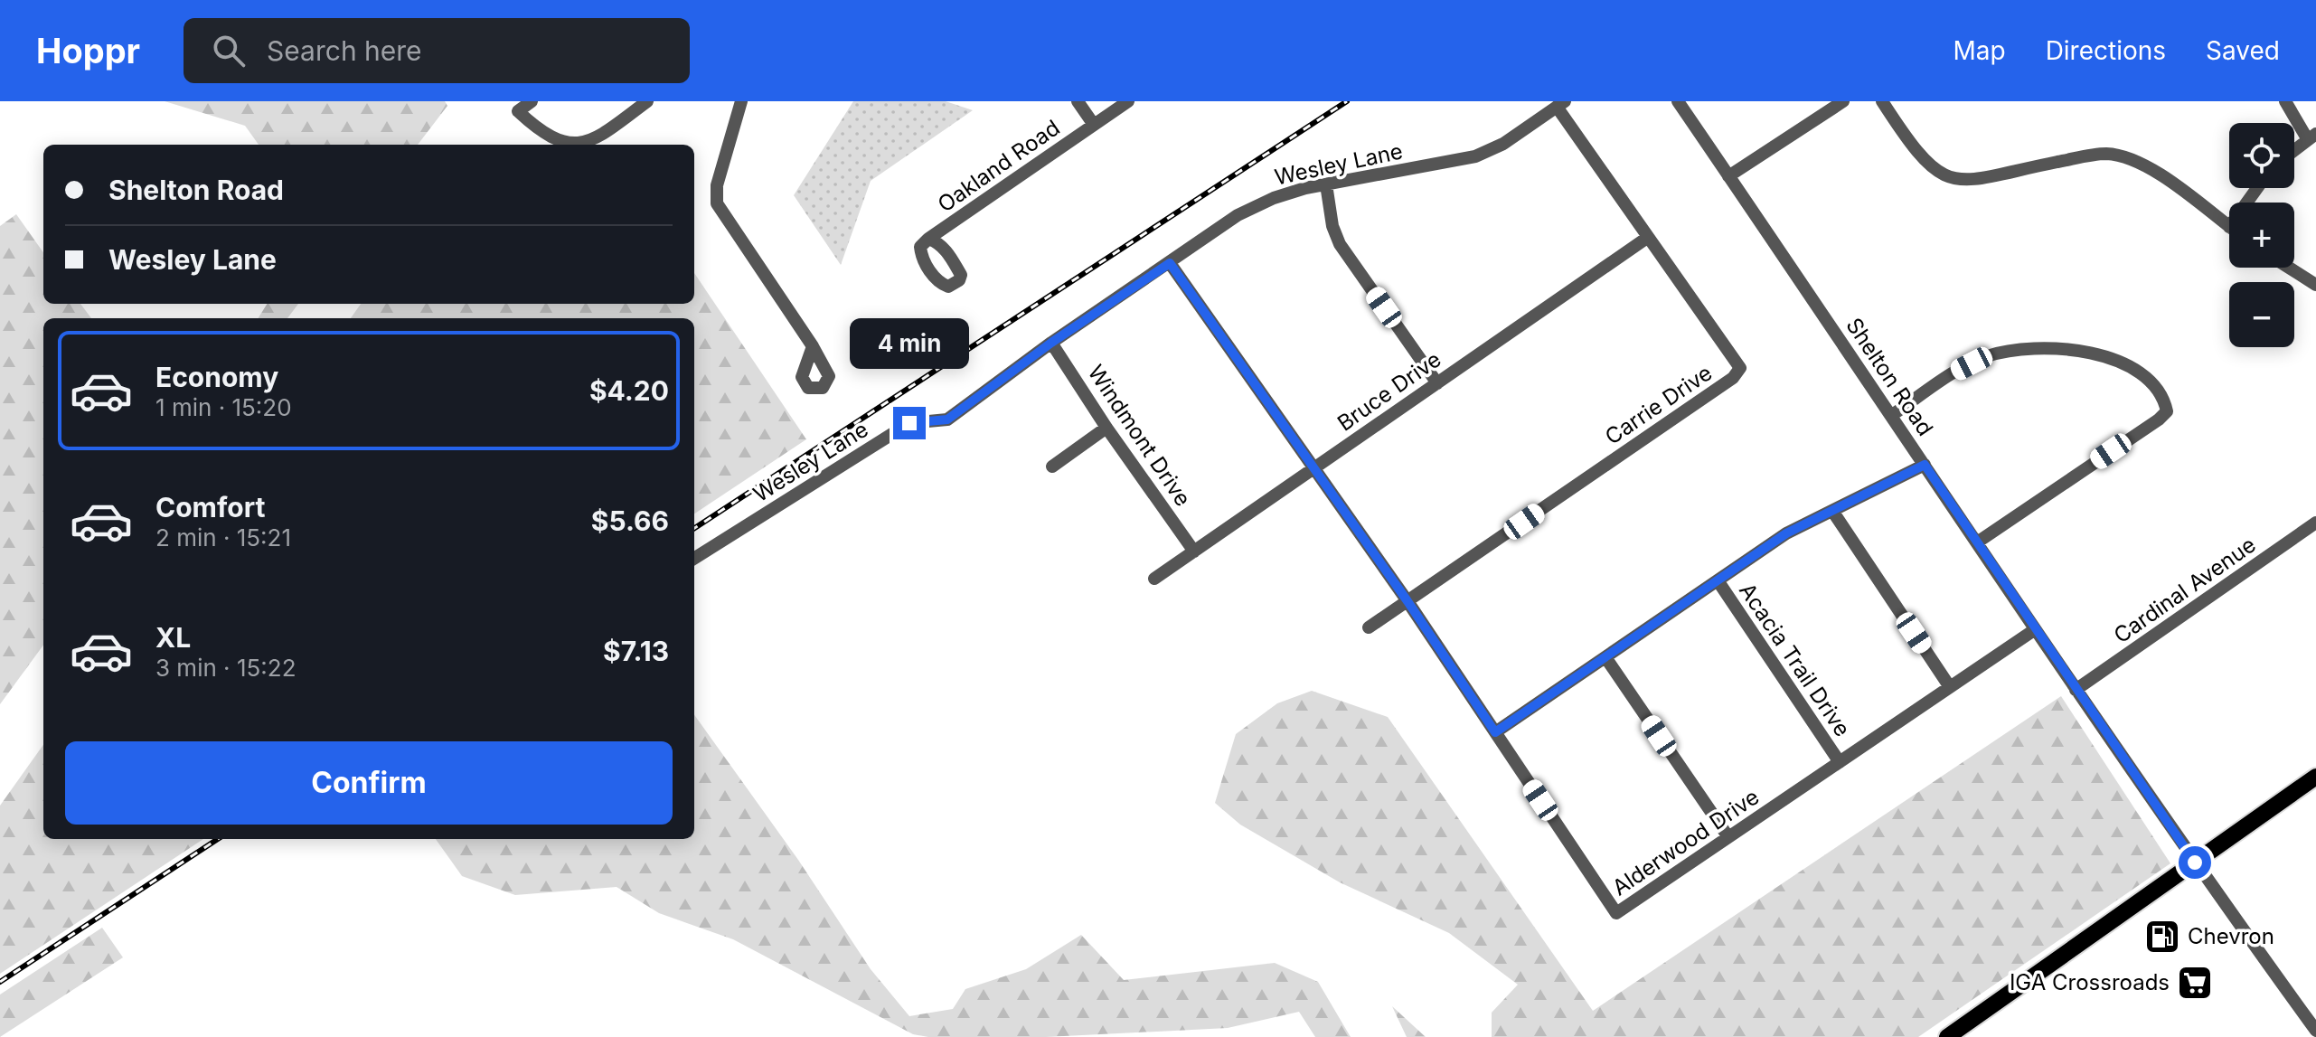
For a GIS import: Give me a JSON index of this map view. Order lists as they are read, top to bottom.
{
  "streets": {
    "street": [
      "Wesley Lane",
      "Oakland Road",
      "Shelton Road",
      "Bruce Drive",
      "Carrie Drive",
      "Windmont Drive",
      "Cardinal Avenue",
      "Acacia Trail Drive",
      "Alderwood Drive"
    ]
  },
  "crossings": [
    ["Wesley Lane", "Carrie Drive"],
    ["Wesley Lane", "Windmont Drive"],
    ["Wesley Lane", "Alderwood Drive"],
    ["Shelton Road", "Cardinal Avenue"],
    ["Shelton Road", "Alderwood Drive"],
    ["Bruce Drive", "Carrie Drive"],
    ["Bruce Drive", "Windmont Drive"],
    ["Bruce Drive", "Alderwood Drive"],
    ["Carrie Drive", "Alderwood Drive"],
    ["Acacia Trail Drive", "Alderwood Drive"]
  ],
  "places": {
    "fuel station": ["Chevron"],
    "supermarket": ["IGA Crossroads"]
  },
  "page": {
    "header": "Hoppr",
    "search": "Search here",
    "nav": ["Map", "Directions", "Saved"],
    "map_buttons": ["+", "−"],
    "banner": ["Shelton Road", "Wesley Lane"],
    "bubble": "4 min",
    "list": [
      {
        "name": "Economy",
        "note": "1 min · 15:20",
        "value": "$4.20"
      },
      {
        "name": "Comfort",
        "note": "2 min · 15:21",
        "value": "$5.66"
      },
      {
        "name": "XL",
        "note": "3 min · 15:22",
        "value": "$7.13"
      }
    ],
    "buttons": "Confirm"
  }
}
